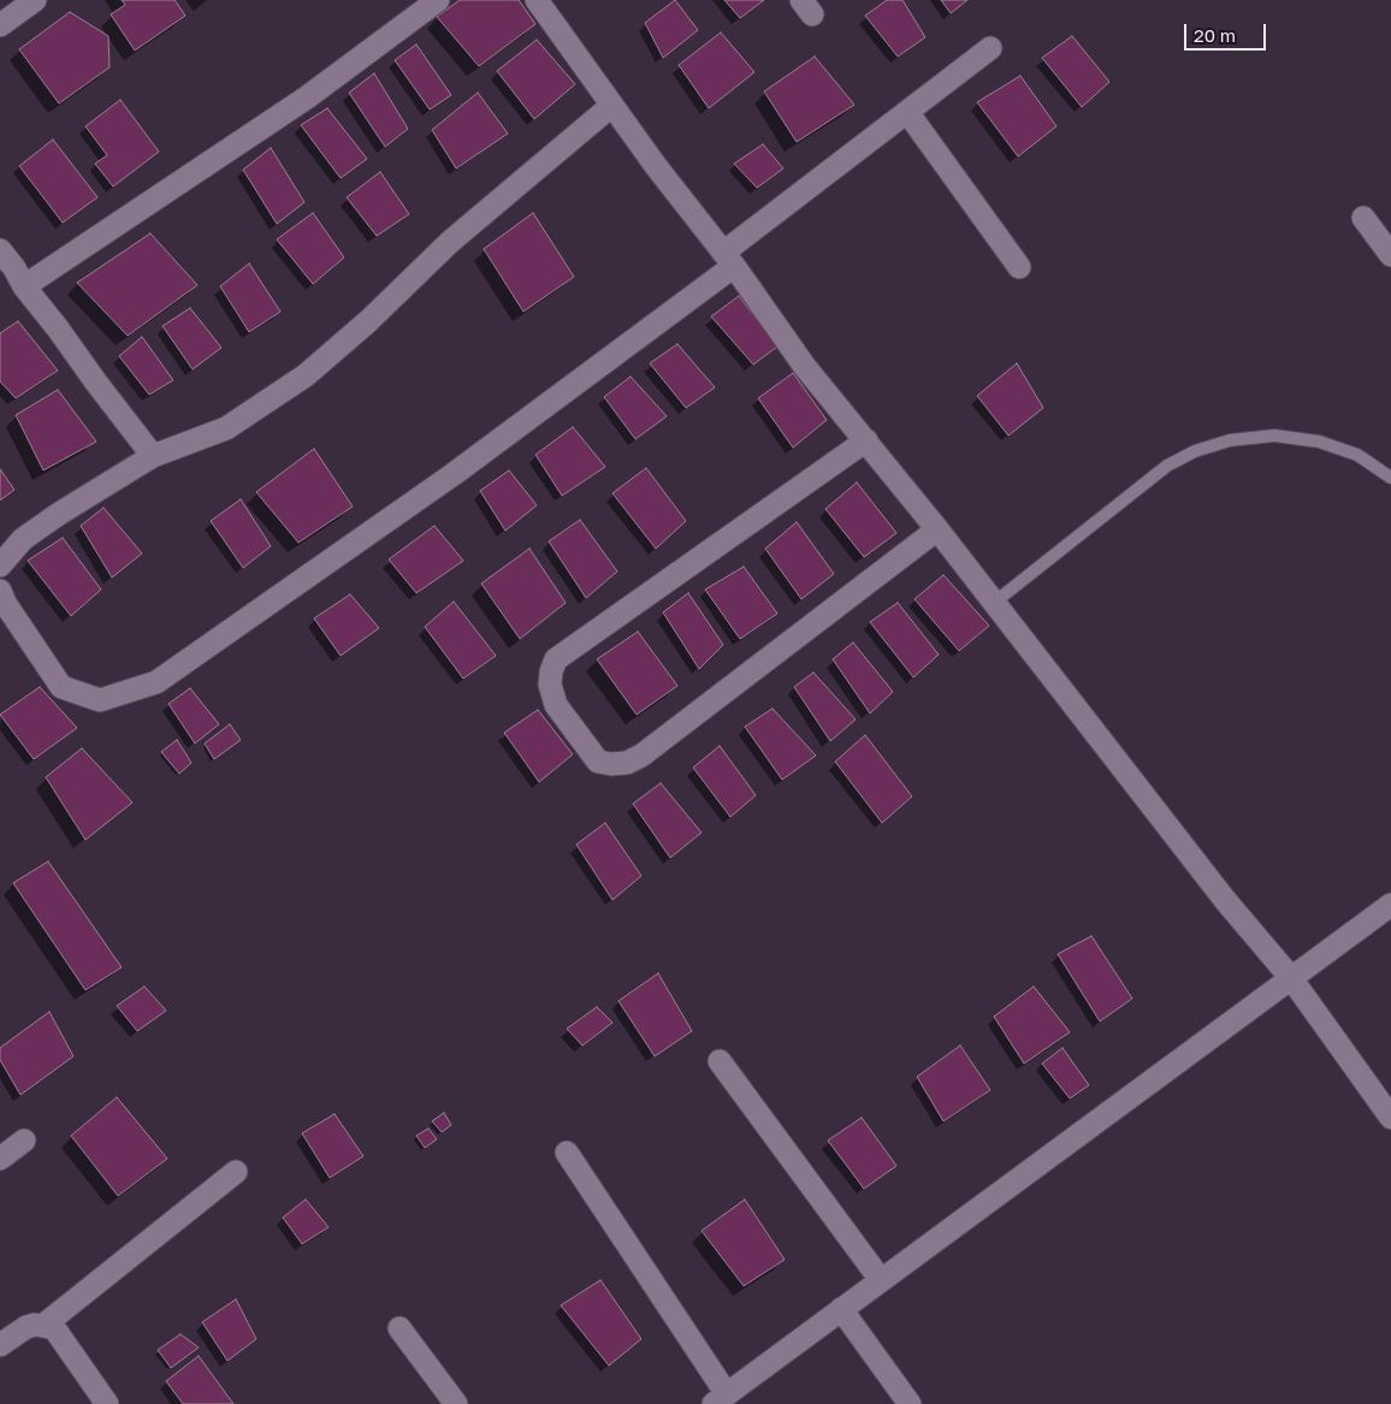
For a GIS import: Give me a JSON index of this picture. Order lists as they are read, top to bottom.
{
  "scale_bar": "20 m"
}
